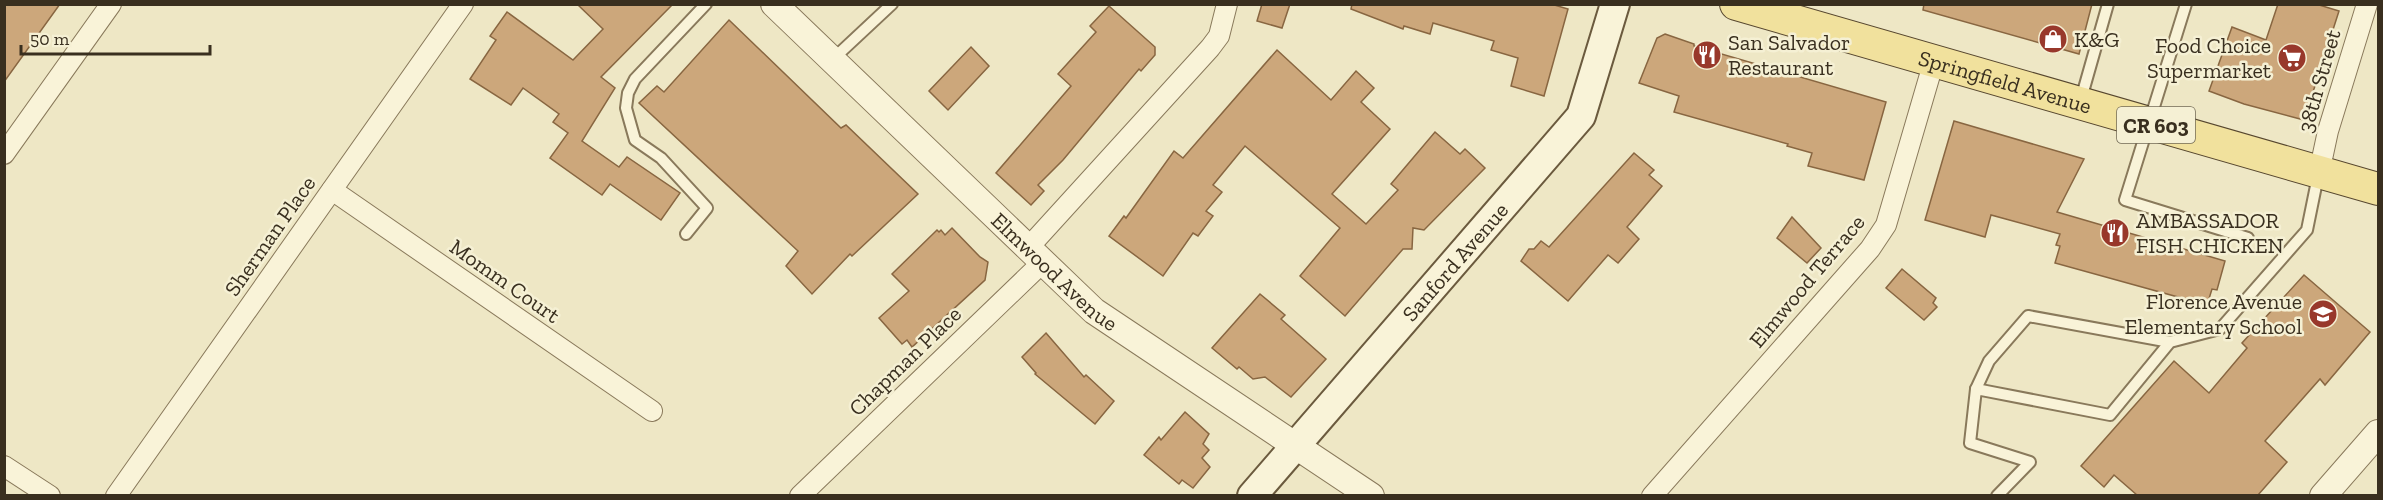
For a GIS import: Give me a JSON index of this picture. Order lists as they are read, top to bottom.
{
  "streets": {
    "main road": ["Springfield Avenue", "CR 603", "Sanford Avenue"],
    "street": [
      "38th Street",
      "Sherman Place",
      "Elmwood Avenue",
      "Momm Court",
      "Elmwood Terrace",
      "Chapman Place"
    ]
  },
  "crossings": [
    ["38th Street", "Springfield Avenue"],
    ["Springfield Avenue", "Elmwood Terrace"],
    ["Sherman Place", "Momm Court"],
    ["Sanford Avenue", "Elmwood Avenue"],
    ["Elmwood Avenue", "Chapman Place"]
  ],
  "places": {
    "shop": ["K&G"],
    "restaurant": ["San Salvador Restaurant", "AMBASSADOR FISH CHICKEN"],
    "supermarket": ["Food Choice Supermarket"],
    "school or university": ["Florence Avenue Elementary School"]
  },
  "scale_bar": "50 m"
}
